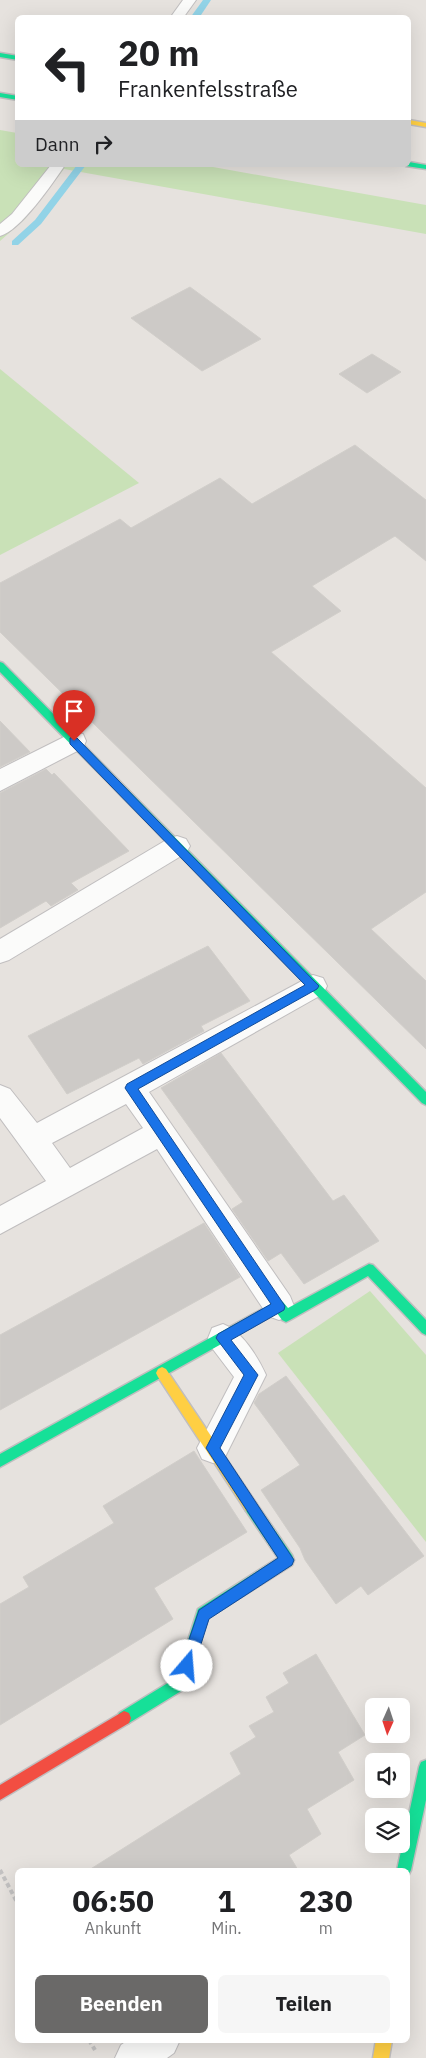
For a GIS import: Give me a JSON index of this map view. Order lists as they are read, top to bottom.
{
  "north": "bottom",
  "page": {
    "turn": ["20 m", "Frankenfelsstraße"],
    "then": "Dann",
    "eta": [
      "06:50",
      "Ankunft",
      "1",
      "Min.",
      "230",
      "m"
    ],
    "buttons": ["Beenden", "Teilen"]
  }
}
